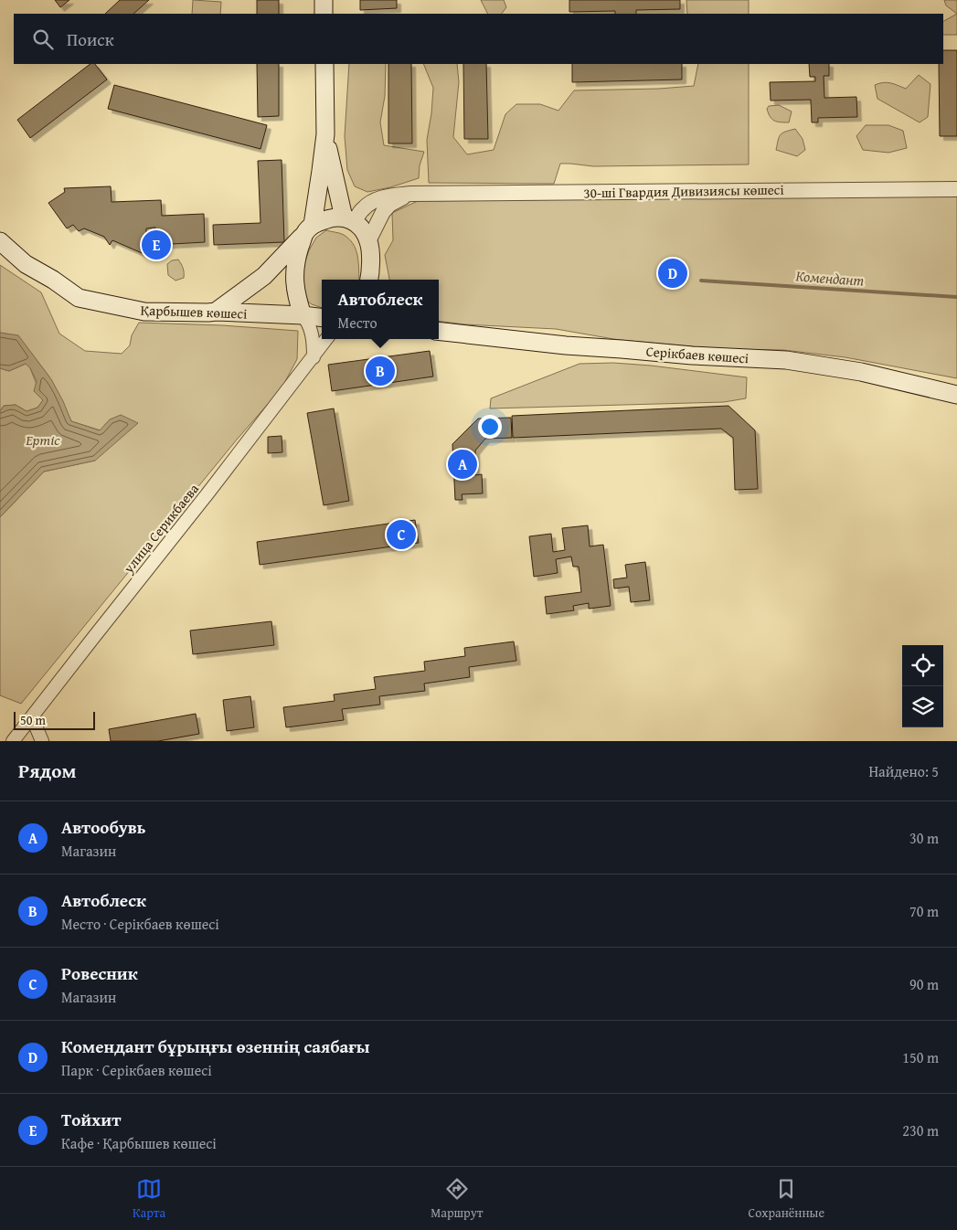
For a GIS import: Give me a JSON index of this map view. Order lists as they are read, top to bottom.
{
  "streets": {
    "main road": ["Қарбышев көшесі", "Серікбаев көшесі"],
    "street": ["30-ші Гвардия Дивизиясы көшесі", "улица Серикбаева"]
  },
  "water": ["Комендант", "Ертіс"],
  "scale_bar": "50 m",
  "page": {
    "search": "Поиск",
    "pins": [
      "E",
      "D",
      "B",
      "A",
      "C"
    ],
    "popup": ["Автоблеск", "Место"],
    "scale": "50 m",
    "heading": ["Рядом", "Найдено: 5"],
    "list": [
      {
        "mark": "A",
        "name": "Автообувь",
        "note": "Магазин",
        "value": "30 m"
      },
      {
        "mark": "B",
        "name": "Автоблеск",
        "note": "Место · Серікбаев көшесі",
        "value": "70 m"
      },
      {
        "mark": "C",
        "name": "Ровесник",
        "note": "Магазин",
        "value": "90 m"
      },
      {
        "mark": "D",
        "name": "Комендант бұрыңғы өзеннің саябағы",
        "note": "Парк · Серікбаев көшесі",
        "value": "150 m"
      },
      {
        "mark": "E",
        "name": "Тойхит",
        "note": "Кафе · Қарбышев көшесі",
        "value": "230 m"
      }
    ],
    "nav": ["Карта", "Маршрут", "Сохранённые"]
  }
}
